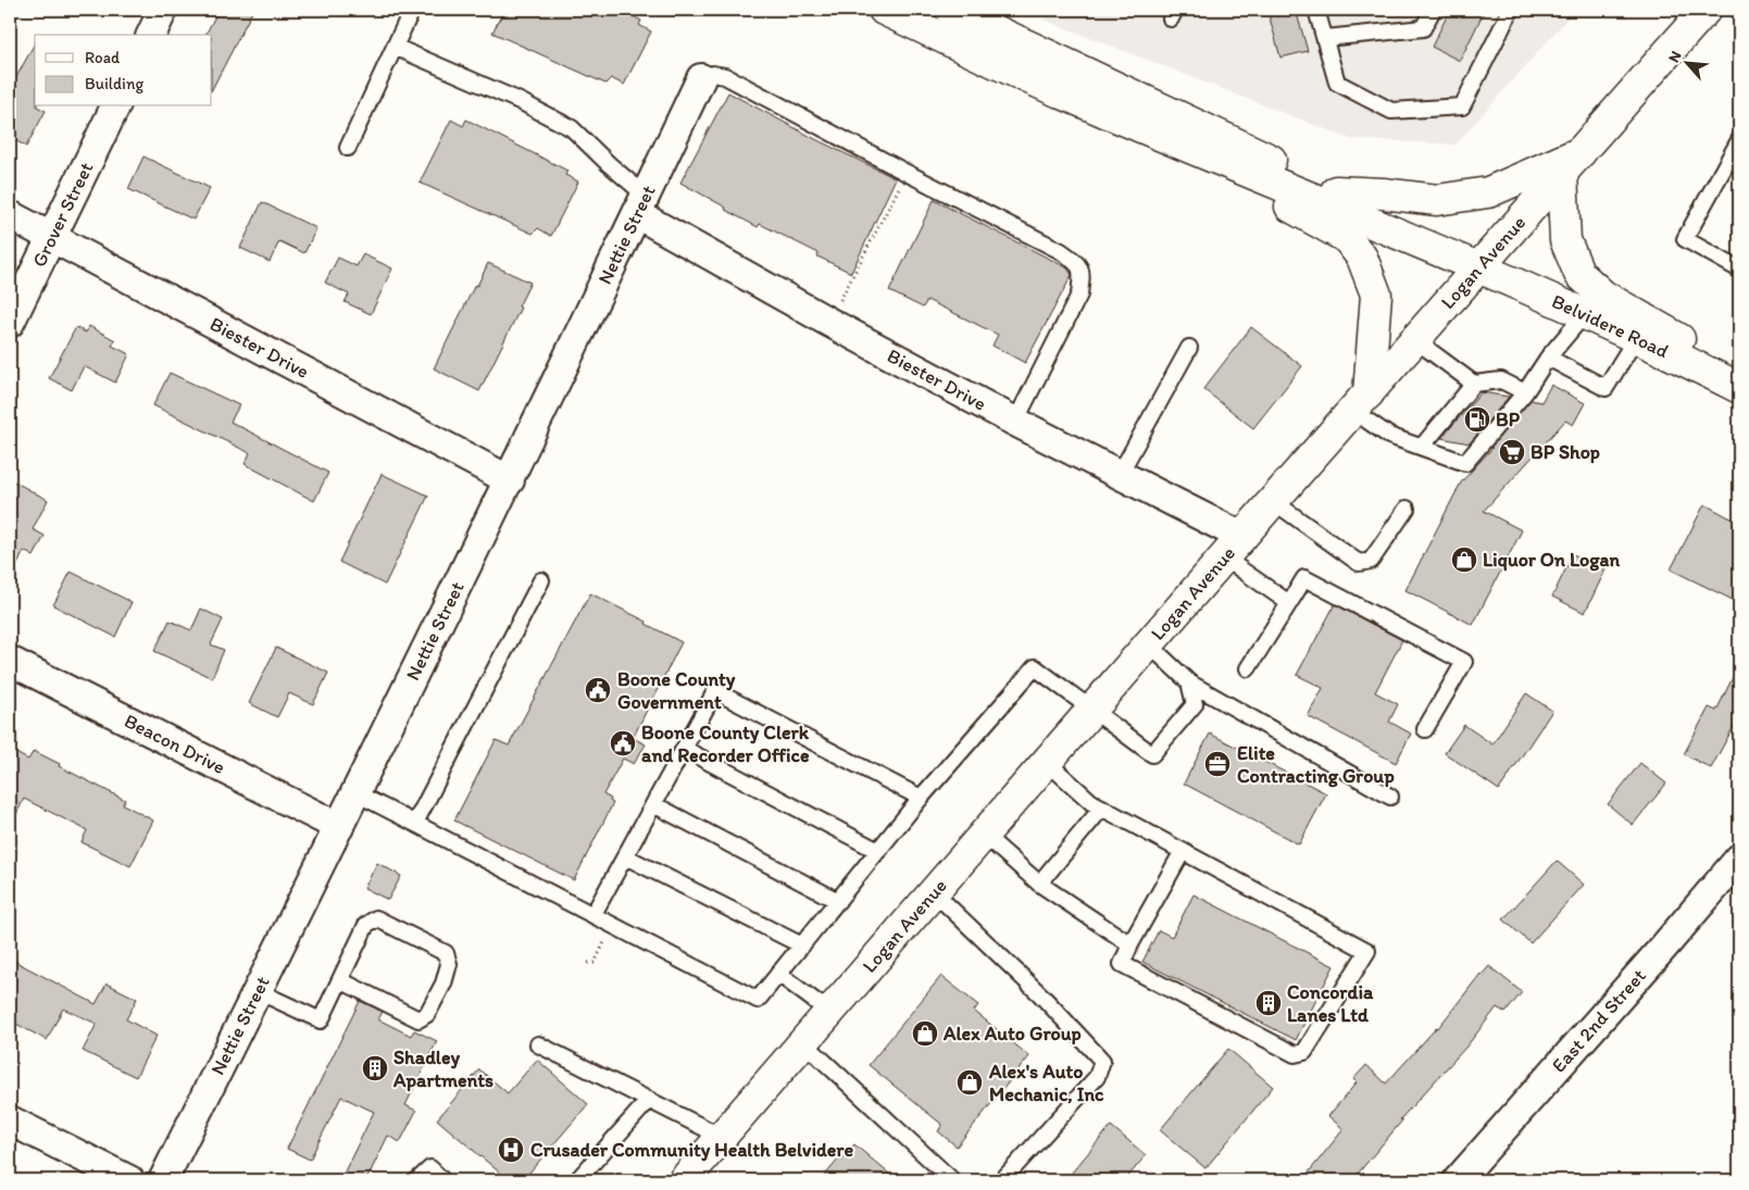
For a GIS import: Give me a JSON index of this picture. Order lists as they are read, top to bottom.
{
  "streets": {
    "main road": ["Logan Avenue", "Belvidere Road"],
    "street": [
      "Grover Street",
      "Nettie Street",
      "Biester Drive",
      "Beacon Drive",
      "East 2nd Street"
    ]
  },
  "crossings": [
    ["Grover Street", "Biester Drive"],
    ["Nettie Street", "Biester Drive"],
    ["Nettie Street", "Beacon Drive"],
    ["Logan Avenue", "Belvidere Road"],
    ["Logan Avenue", "Biester Drive"]
  ],
  "places": {
    "fuel station": ["BP"],
    "supermarket": ["BP Shop"],
    "shop": ["Liquor On Logan", "Alex Auto Group", "Alex's Auto Mechanic, Inc"],
    "public building": ["Boone County Government", "Boone County Clerk and Recorder Office"],
    "office": ["Elite Contracting Group"],
    "building": ["Concordia Lanes Ltd", "Shadley Apartments"],
    "hospital": ["Crusader Community Health Belvidere"]
  },
  "legend": ["Road", "Building"],
  "north": "top left"
}
